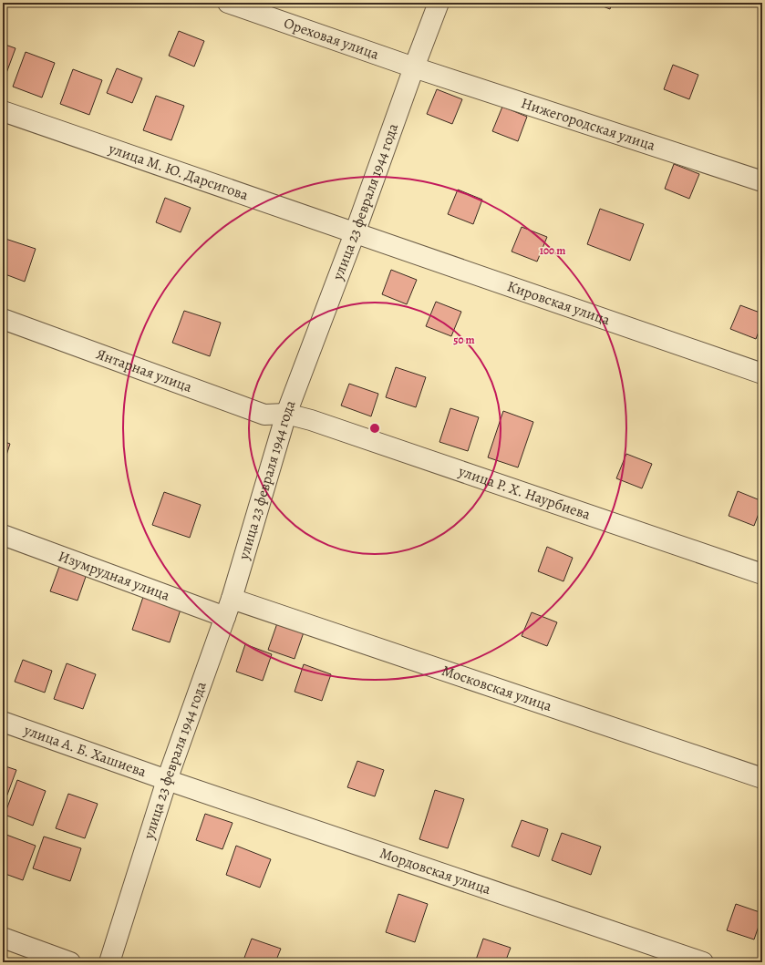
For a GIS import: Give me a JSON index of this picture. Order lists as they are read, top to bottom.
{
  "streets": {
    "street": [
      "Ореховая улица",
      "Нижегородская улица",
      "улица М. Ю. Дарсигова",
      "улица 23 февраля 1944 года",
      "Кировская улица",
      "Янтарная улица",
      "улица Р. Х. Наурбиева",
      "Изумрудная улица",
      "Московская улица",
      "улица А. Б. Хашиева",
      "Мордовская улица"
    ]
  },
  "crossings": [
    ["Ореховая улица", "Нижегородская улица"],
    ["Ореховая улица", "улица 23 февраля 1944 года"],
    ["Нижегородская улица", "улица 23 февраля 1944 года"],
    ["улица М. Ю. Дарсигова", "улица 23 февраля 1944 года"],
    ["улица М. Ю. Дарсигова", "Кировская улица"],
    ["улица 23 февраля 1944 года", "Кировская улица"],
    ["улица 23 февраля 1944 года", "Янтарная улица"],
    ["улица 23 февраля 1944 года", "улица Р. Х. Наурбиева"],
    ["улица 23 февраля 1944 года", "Изумрудная улица"],
    ["улица 23 февраля 1944 года", "Московская улица"],
    ["улица 23 февраля 1944 года", "улица А. Б. Хашиева"],
    ["улица 23 февраля 1944 года", "Мордовская улица"],
    ["Янтарная улица", "улица Р. Х. Наурбиева"],
    ["улица А. Б. Хашиева", "Мордовская улица"]
  ],
  "rings": ["100 m", "50 m"]
}
